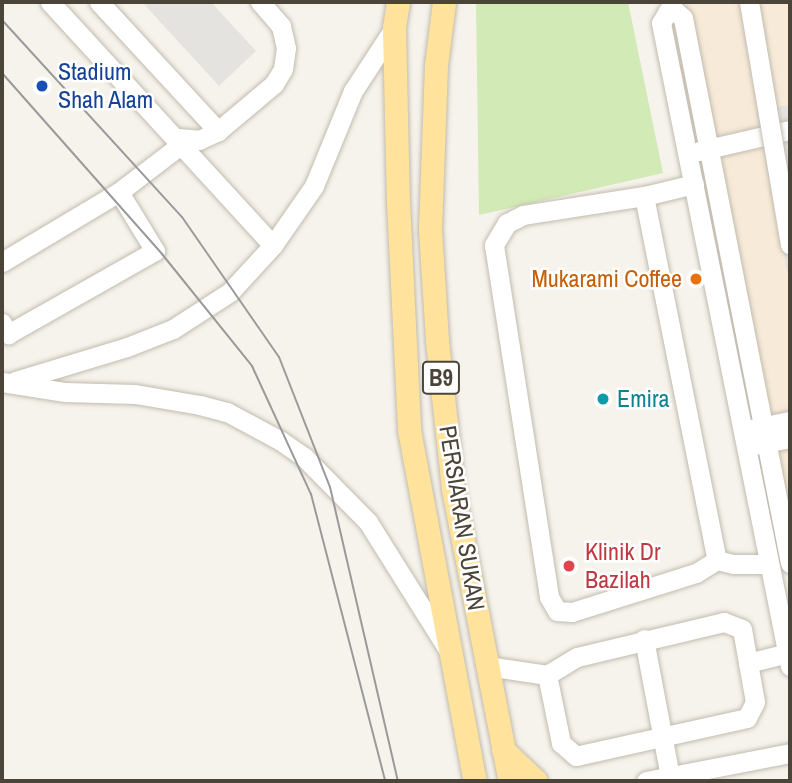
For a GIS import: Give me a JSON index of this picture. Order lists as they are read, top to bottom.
{
  "streets": {
    "main road": ["B9", "PERSIARAN SUKAN"]
  },
  "places": [
    "Stadium Shah Alam",
    "Mukarami Coffee",
    "Emira",
    "Klinik Dr Bazilah"
  ]
}
